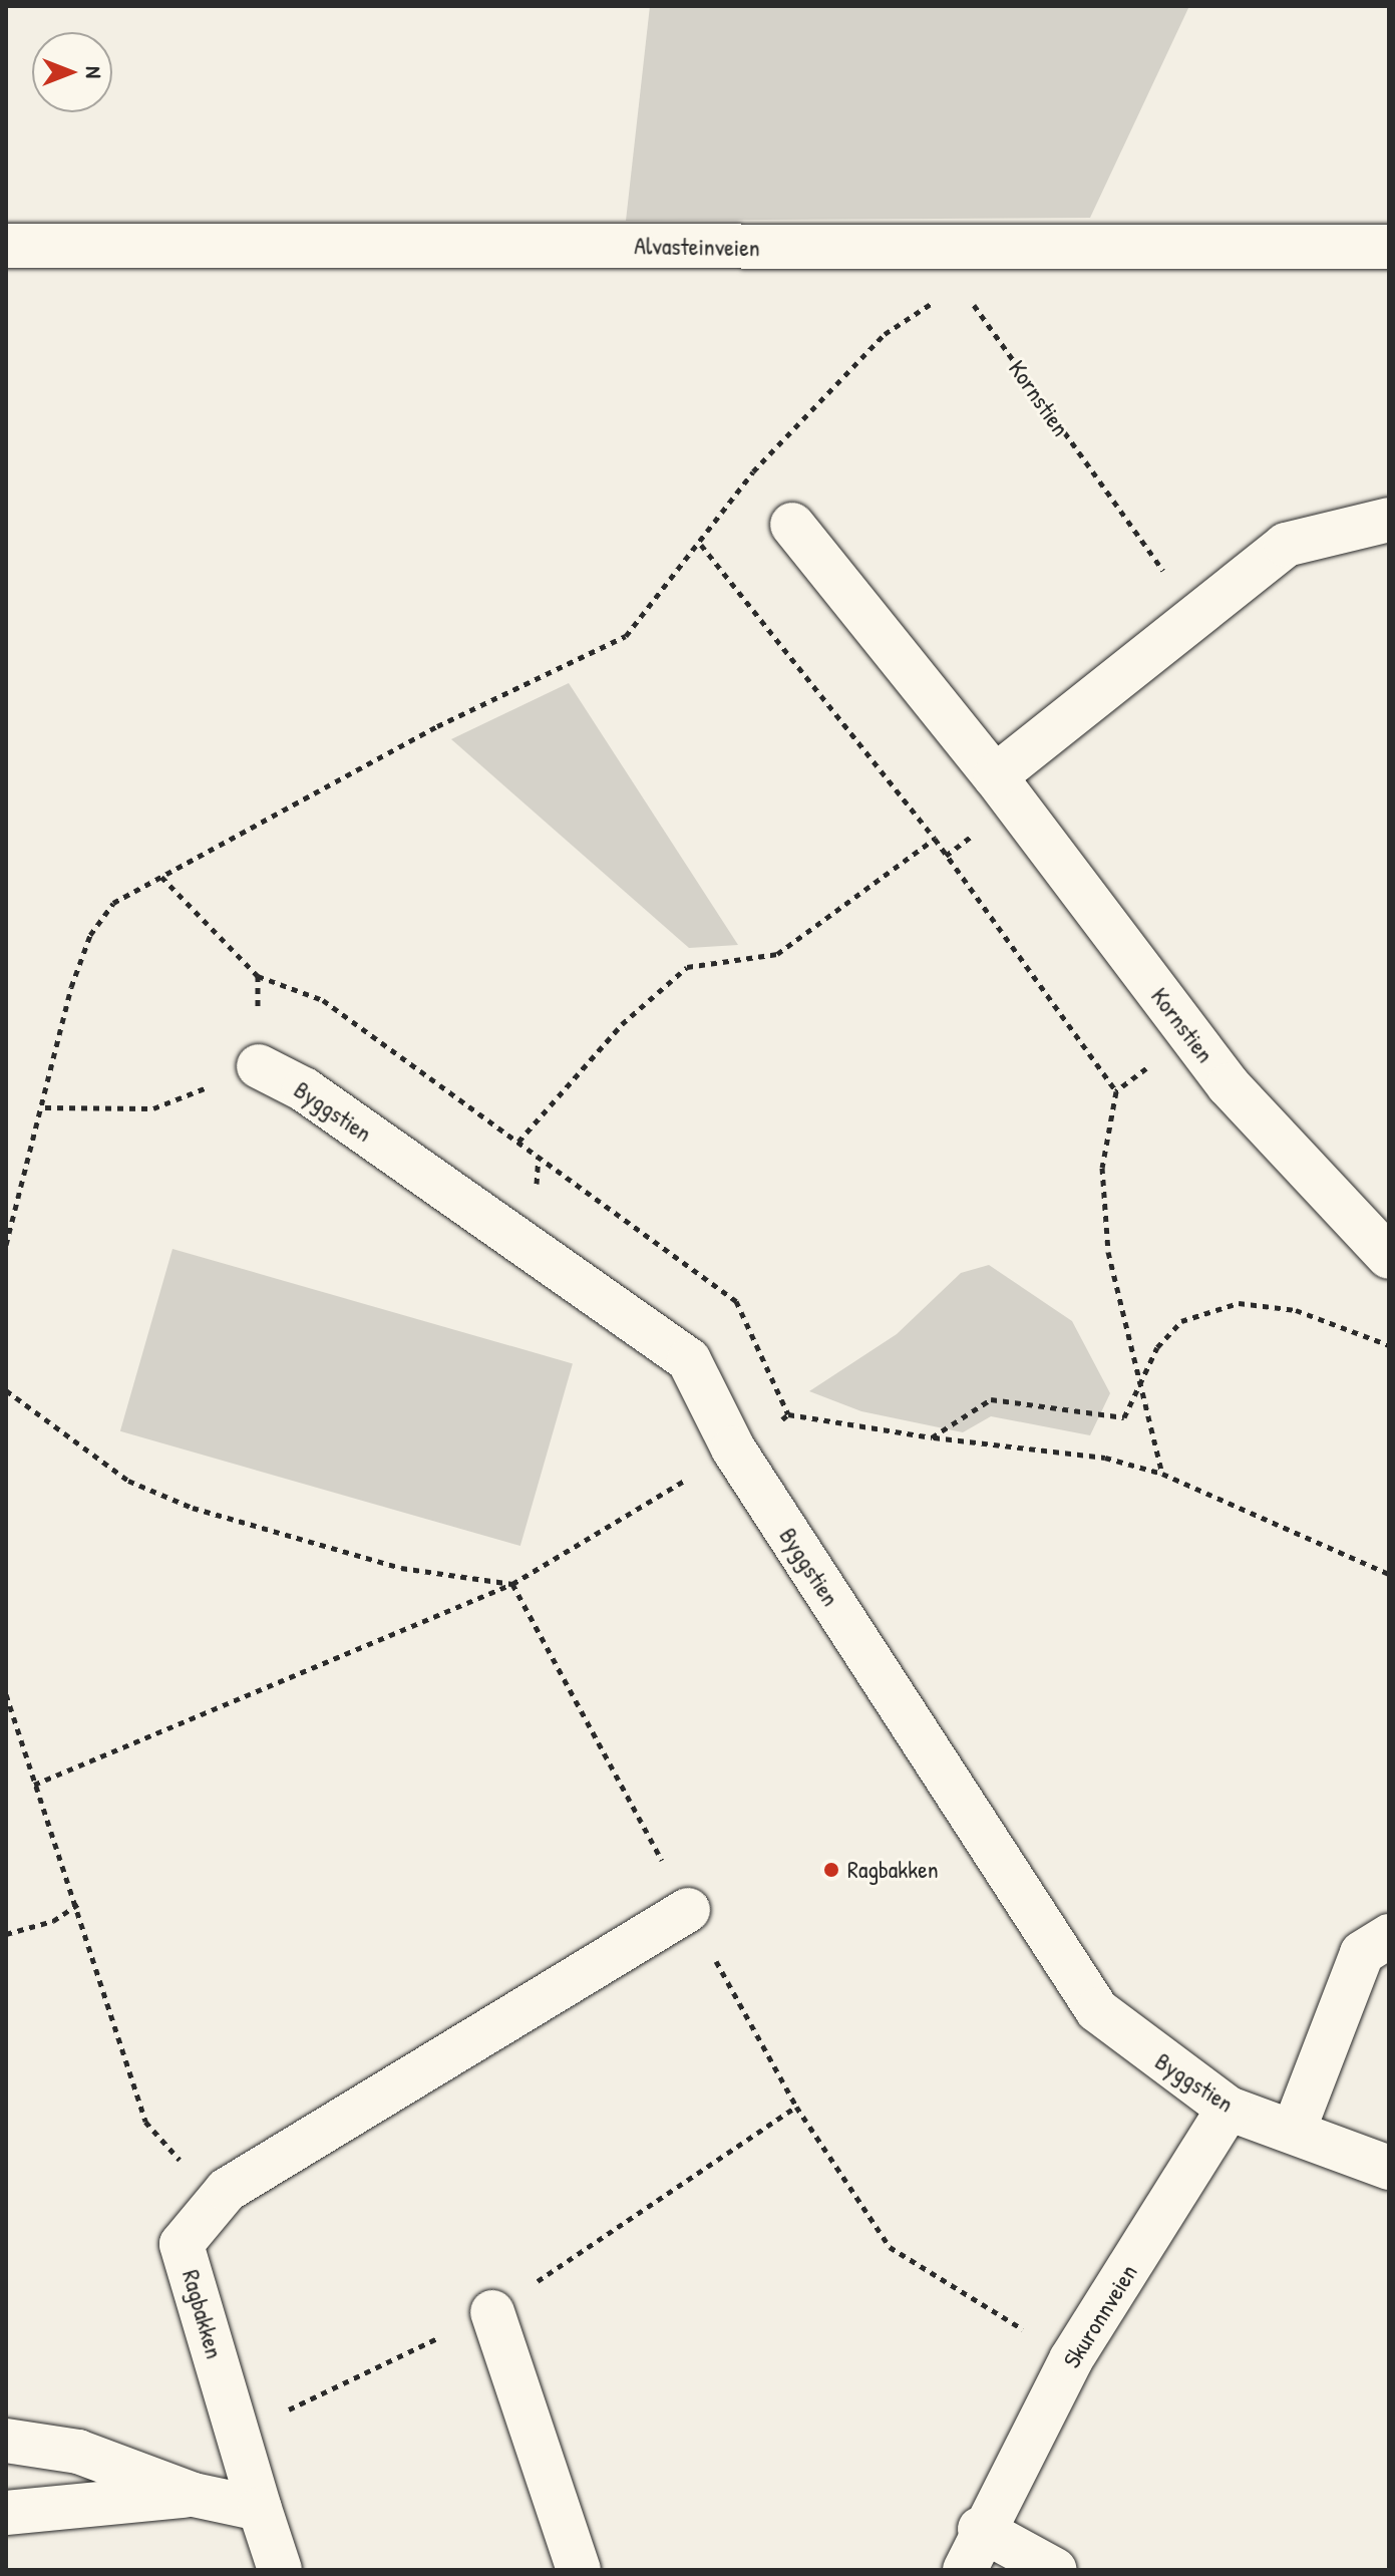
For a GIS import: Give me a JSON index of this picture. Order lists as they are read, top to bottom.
{
  "streets": {
    "street": [
      "Alvasteinveien",
      "Kornstien",
      "Byggstien",
      "Ragbakken",
      "Skuronnveien"
    ]
  },
  "crossings": [
    ["Byggstien", "Skuronnveien"]
  ],
  "places": ["Ragbakken"],
  "north": "right"
}
